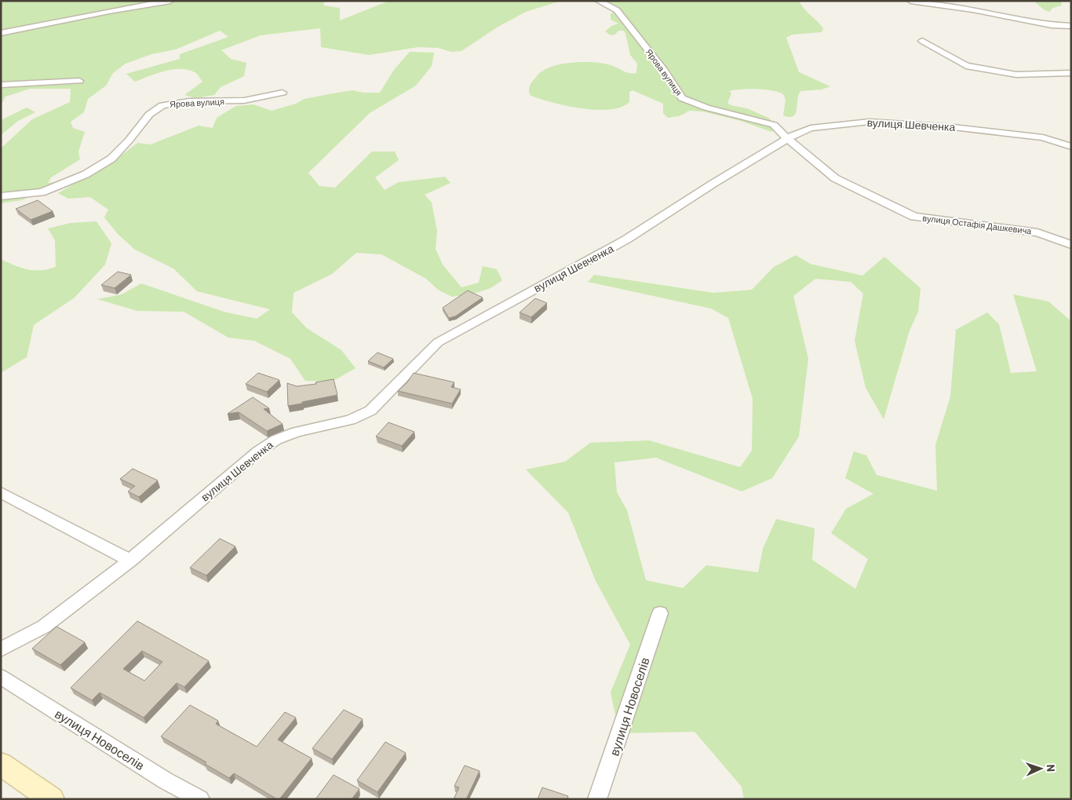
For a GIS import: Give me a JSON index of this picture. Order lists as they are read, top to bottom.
{
  "streets": {
    "street": [
      "Ярова вулиця",
      "вулиця Шевченка",
      "вулиця Остафія Дашкевича",
      "вулиця Новоселів"
    ]
  },
  "crossings": [
    ["Ярова вулиця", "вулиця Шевченка"],
    ["Ярова вулиця", "вулиця Остафія Дашкевича"],
    ["вулиця Шевченка", "вулиця Остафія Дашкевича"]
  ],
  "north": "right"
}
